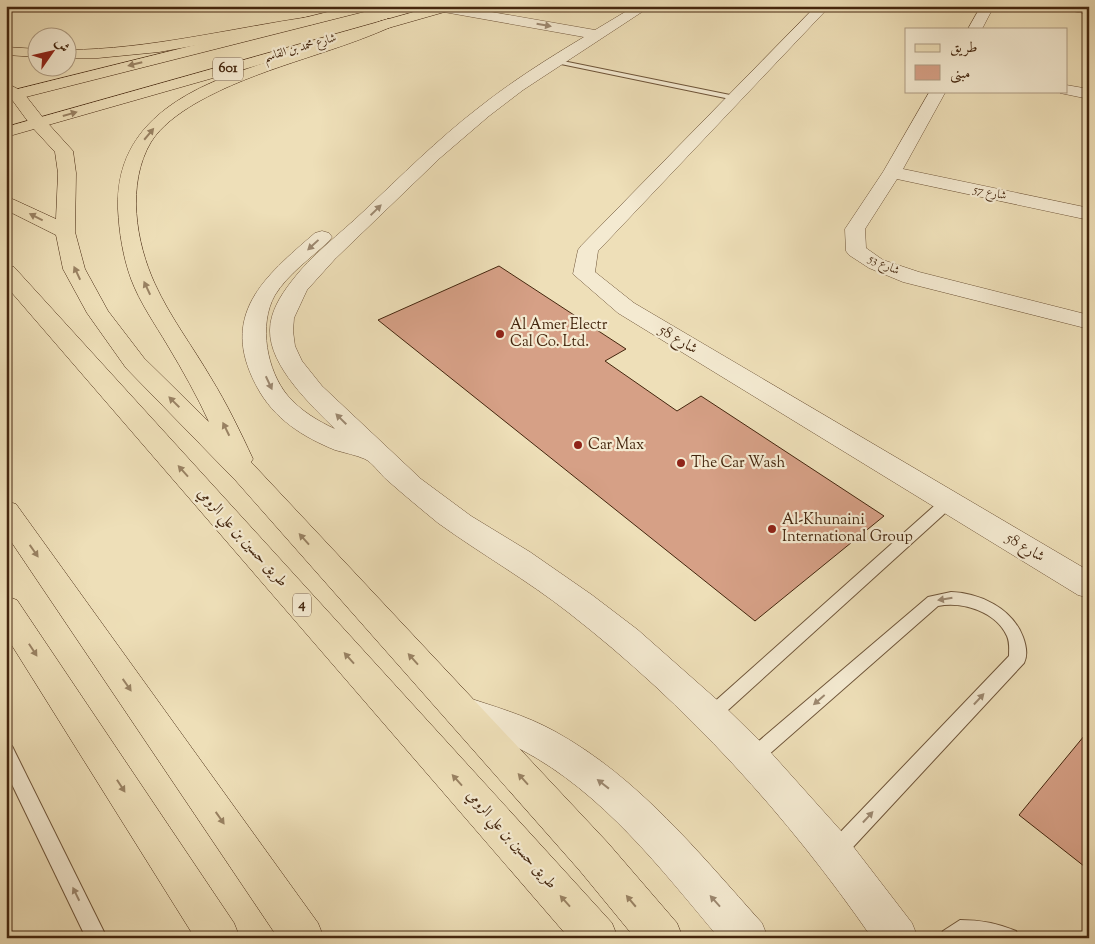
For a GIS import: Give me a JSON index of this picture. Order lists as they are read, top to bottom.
{
  "streets": {
    "main road": [
      "شارع محمد بن القاسم",
      "601",
      "طريق حسين بن علي الرومي",
      "4"
    ],
    "street": ["شارع 57", "شارع 53", "شارع 58"]
  },
  "crossings": [
    ["شارع 57", "شارع 53"]
  ],
  "places": [
    "Al Amer Electr Cal Co. Ltd.",
    "Car Max",
    "The Car Wash",
    "Al-Khunaini International Group"
  ],
  "legend": ["طريق", "مبنى"],
  "north": "top right"
}
